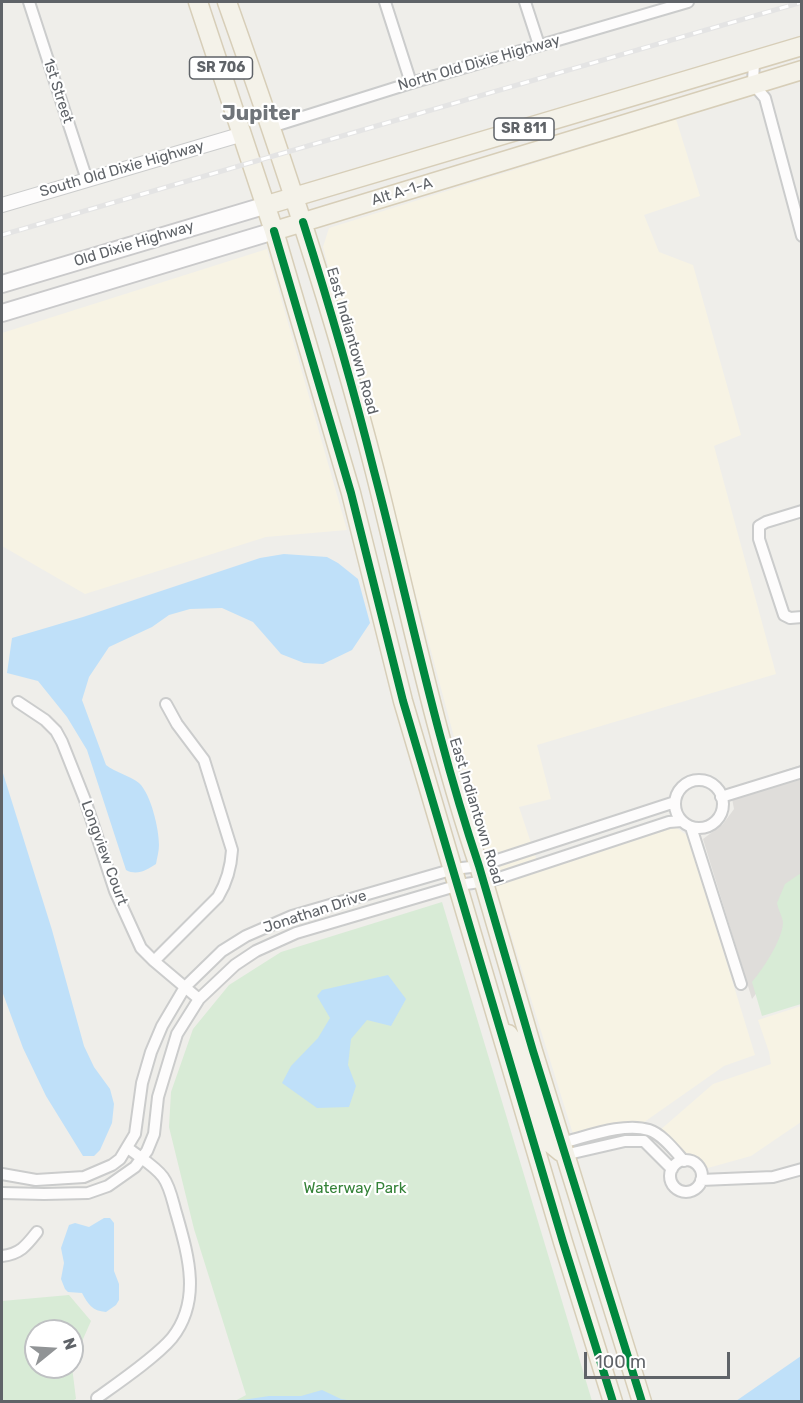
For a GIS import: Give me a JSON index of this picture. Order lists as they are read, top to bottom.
{
  "streets": {
    "main road": [
      "SR 706",
      "SR 811",
      "Alt A-1-A",
      "Old Dixie Highway",
      "East Indiantown Road"
    ],
    "street": [
      "North Old Dixie Highway",
      "1st Street",
      "South Old Dixie Highway",
      "Longview Court",
      "Jonathan Drive"
    ]
  },
  "crossings": [
    ["North Old Dixie Highway", "SR 706"],
    ["SR 706", "South Old Dixie Highway"],
    ["SR 706", "Alt A-1-A"],
    ["SR 706", "Old Dixie Highway"],
    ["SR 706", "East Indiantown Road"],
    ["SR 706", "Jonathan Drive"],
    ["1st Street", "South Old Dixie Highway"],
    ["Alt A-1-A", "Old Dixie Highway"],
    ["Alt A-1-A", "East Indiantown Road"],
    ["East Indiantown Road", "Jonathan Drive"],
    ["Longview Court", "Jonathan Drive"]
  ],
  "districts": ["Jupiter"],
  "parks": ["Waterway Park"],
  "scale_bar": "100 m",
  "north": "right"
}
